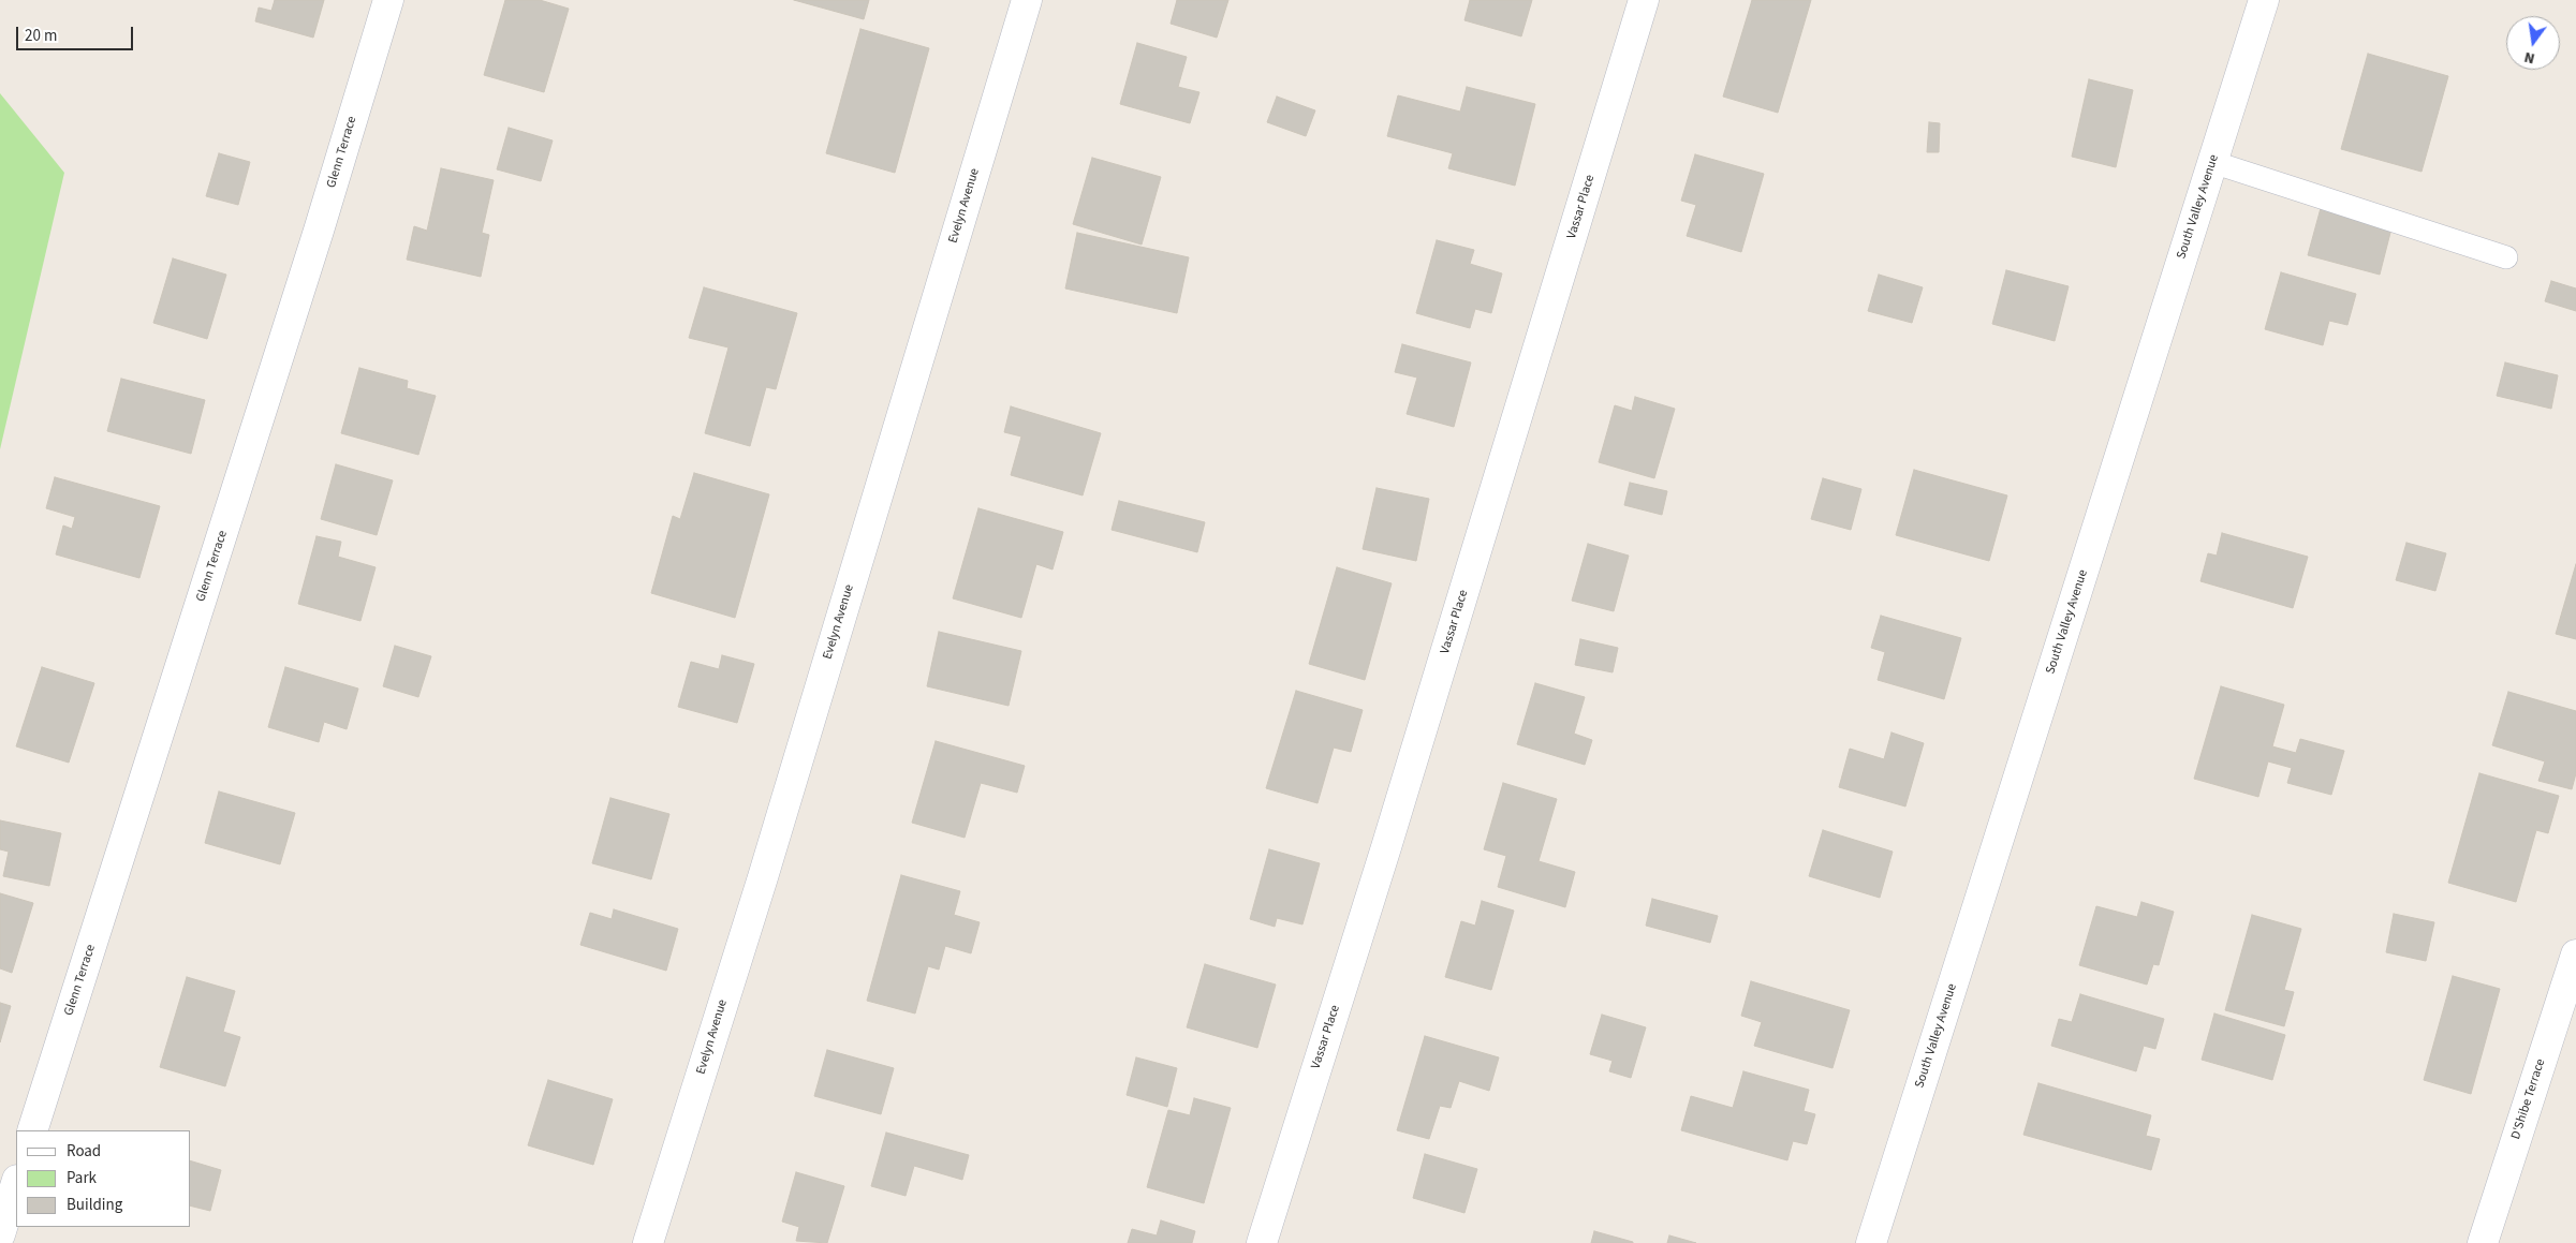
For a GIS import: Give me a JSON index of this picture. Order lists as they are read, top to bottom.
{
  "streets": {
    "street": [
      "Glenn Terrace",
      "Evelyn Avenue",
      "Vassar Place",
      "South Valley Avenue",
      "D'Shibe Terrace"
    ]
  },
  "legend": ["Road", "Park", "Building"],
  "scale_bar": "20 m",
  "north": "bottom"
}
